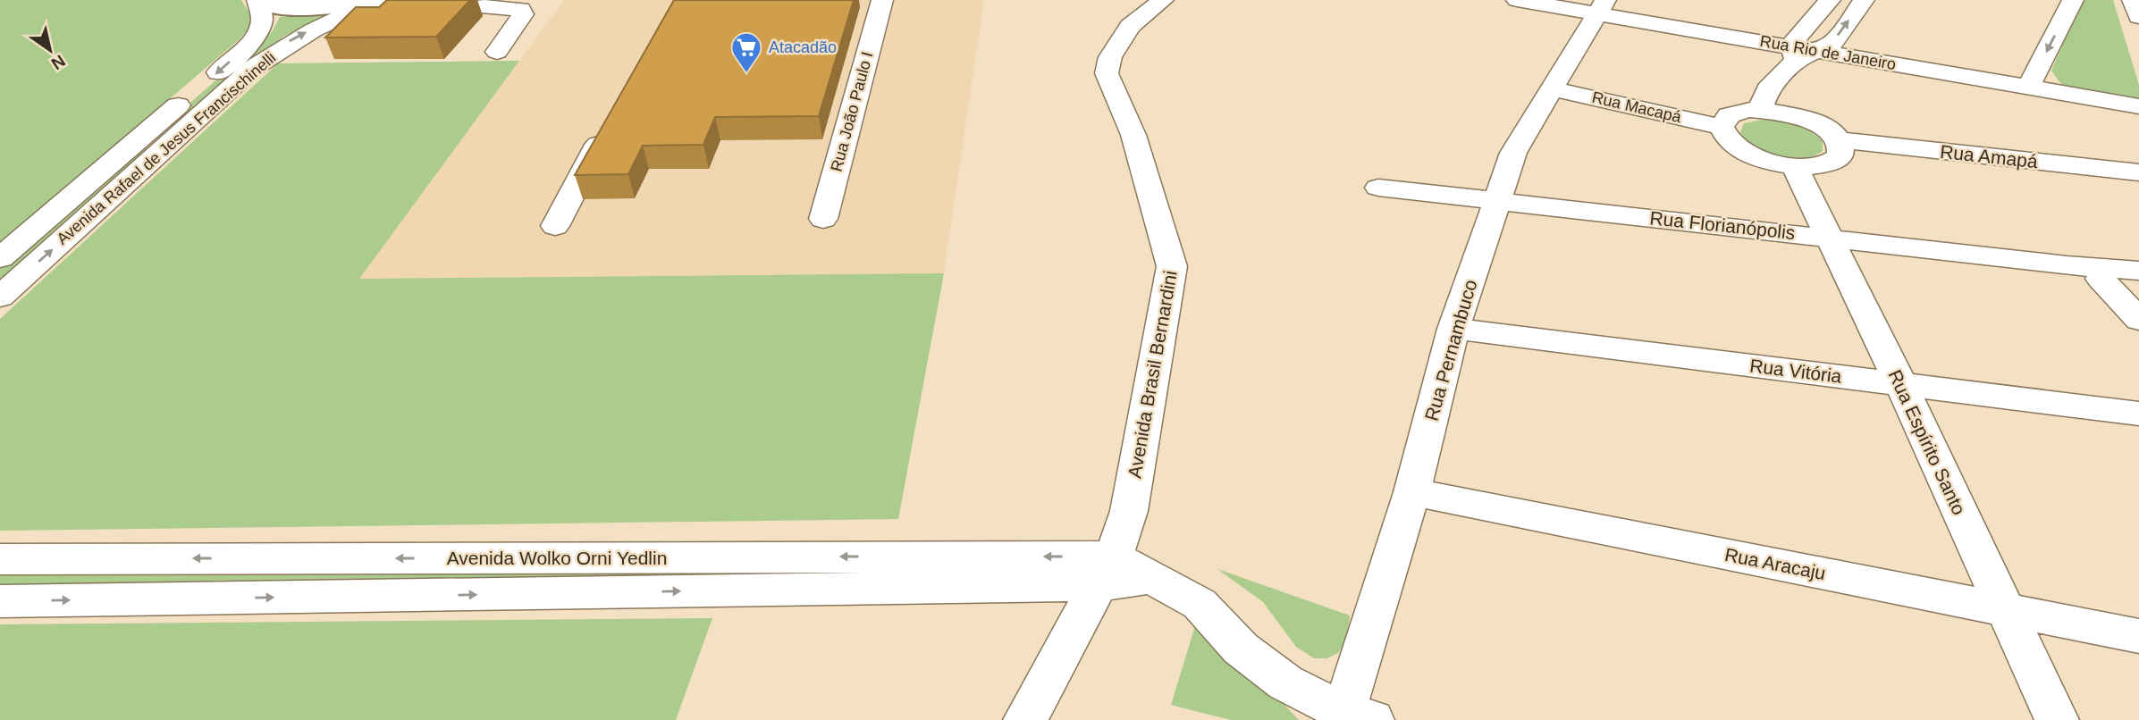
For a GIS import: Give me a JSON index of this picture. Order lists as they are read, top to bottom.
{
  "streets": {
    "street": [
      "Rua Rio de Janeiro",
      "Rua Macapá",
      "Rua João Paulo I",
      "Avenida Rafael de Jesus Francischinelli",
      "Rua Amapá",
      "Rua Florianópolis",
      "Rua Pernambuco",
      "Rua Vitória",
      "Avenida Brasil Bernardini",
      "Rua Espírito Santo",
      "Avenida Wolko Orni Yedlin",
      "Rua Aracaju"
    ]
  },
  "crossings": [
    ["Rua Rio de Janeiro", "Rua Pernambuco"],
    ["Rua Macapá", "Rua Pernambuco"],
    ["Rua Florianópolis", "Rua Pernambuco"],
    ["Rua Florianópolis", "Rua Espírito Santo"],
    ["Rua Pernambuco", "Rua Vitória"],
    ["Rua Pernambuco", "Rua Aracaju"],
    ["Rua Vitória", "Rua Espírito Santo"],
    ["Avenida Brasil Bernardini", "Avenida Wolko Orni Yedlin"],
    ["Rua Espírito Santo", "Rua Aracaju"]
  ],
  "places": {
    "supermarket": ["Atacadão"]
  },
  "north": "bottom right"
}
